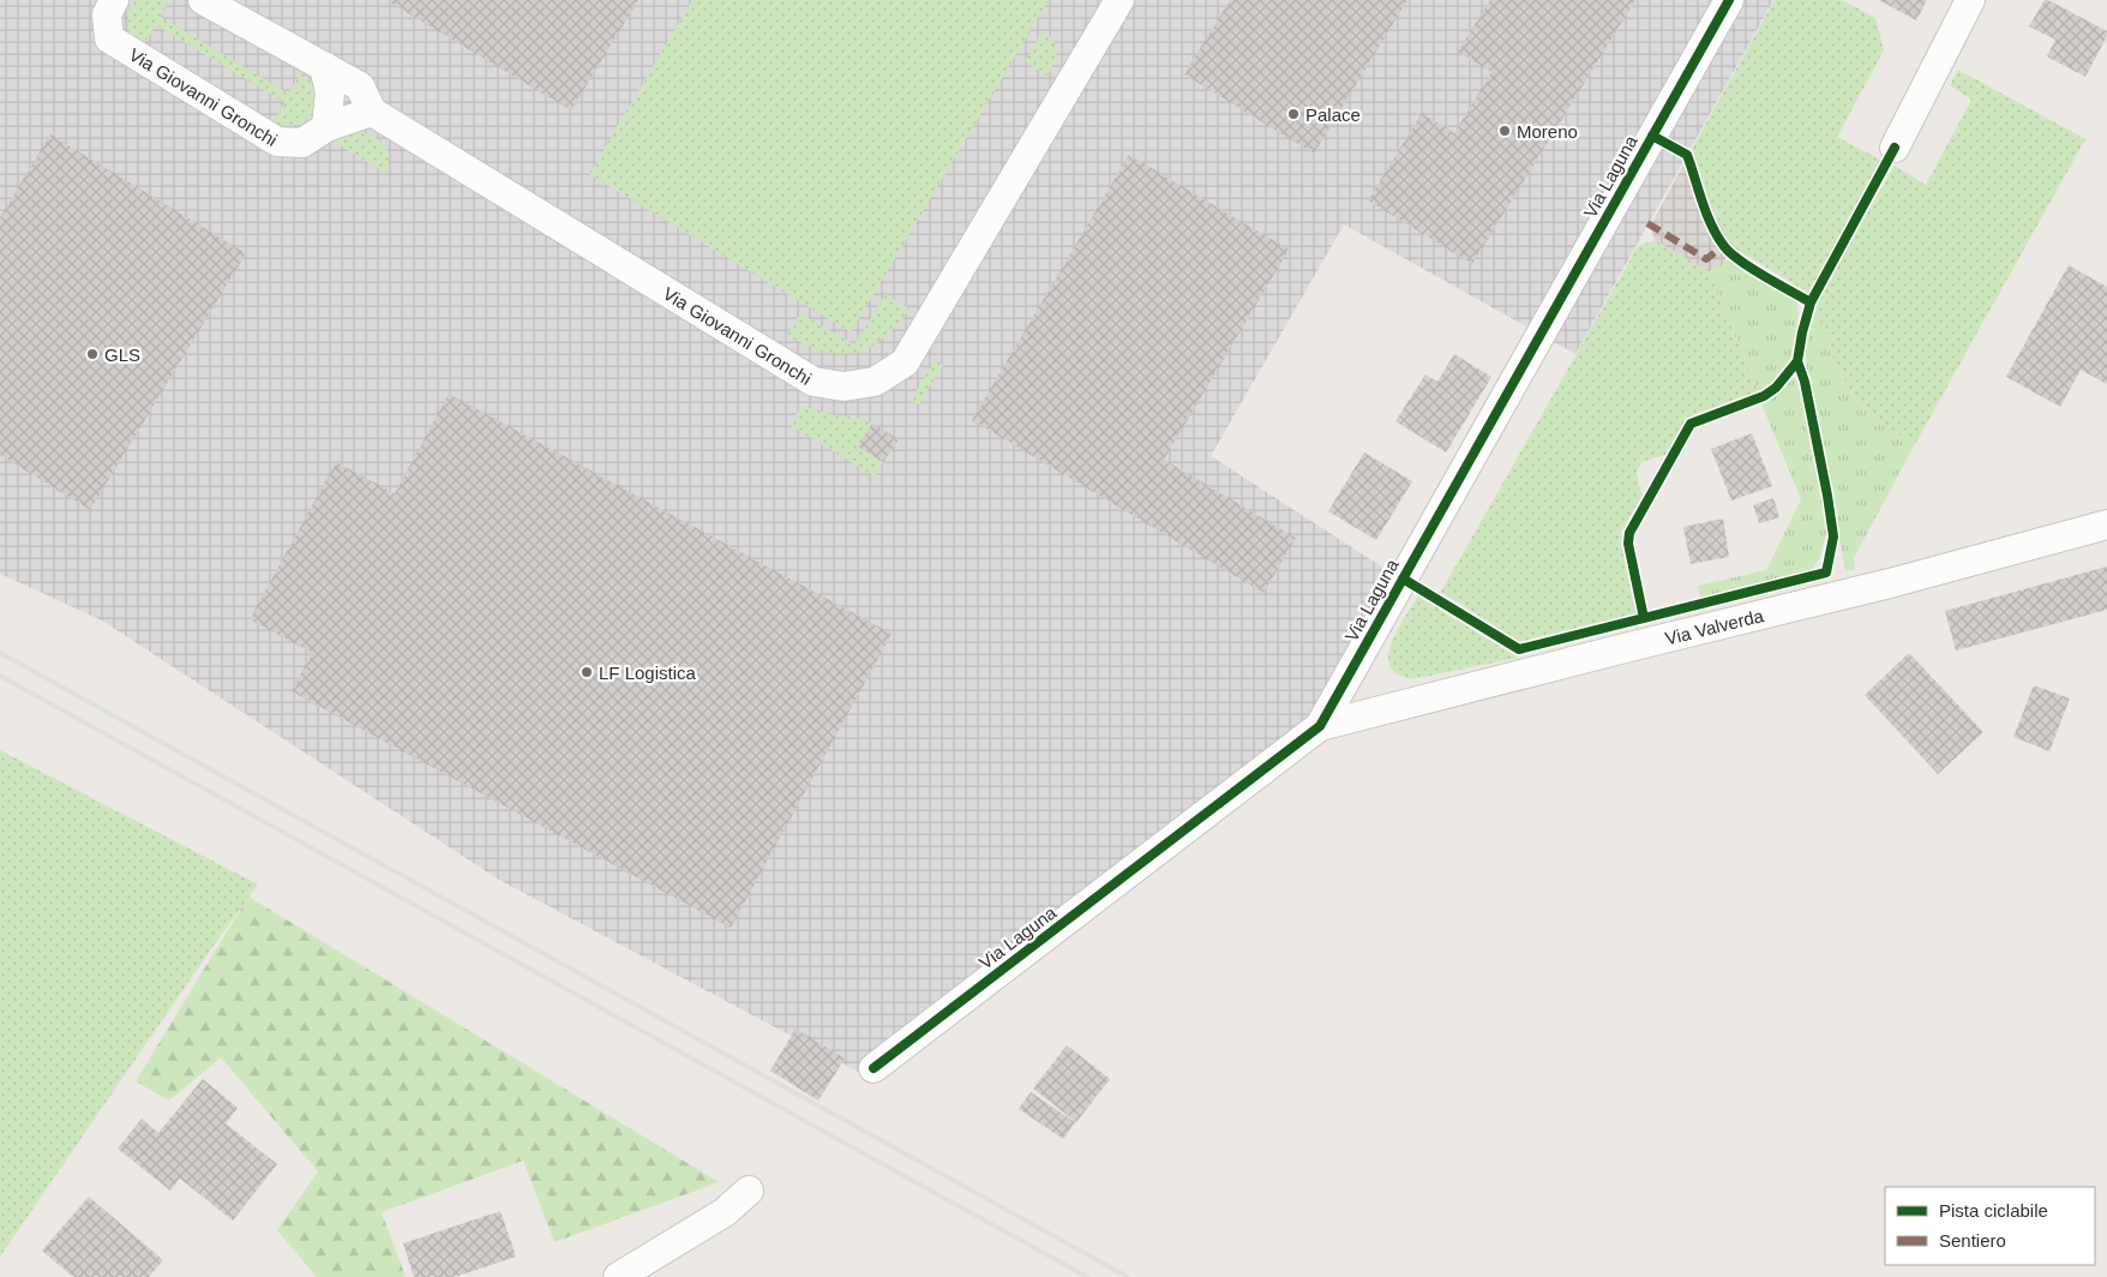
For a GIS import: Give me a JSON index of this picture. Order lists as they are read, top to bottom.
{
  "streets": {
    "street": ["Via Giovanni Gronchi", "Via Laguna", "Via Valverda"]
  },
  "crossings": [
    ["Via Laguna", "Via Valverda"]
  ],
  "places": [
    "Palace",
    "Moreno",
    "GLS",
    "LF Logistica"
  ],
  "legend": ["Pista ciclabile", "Sentiero"]
}
